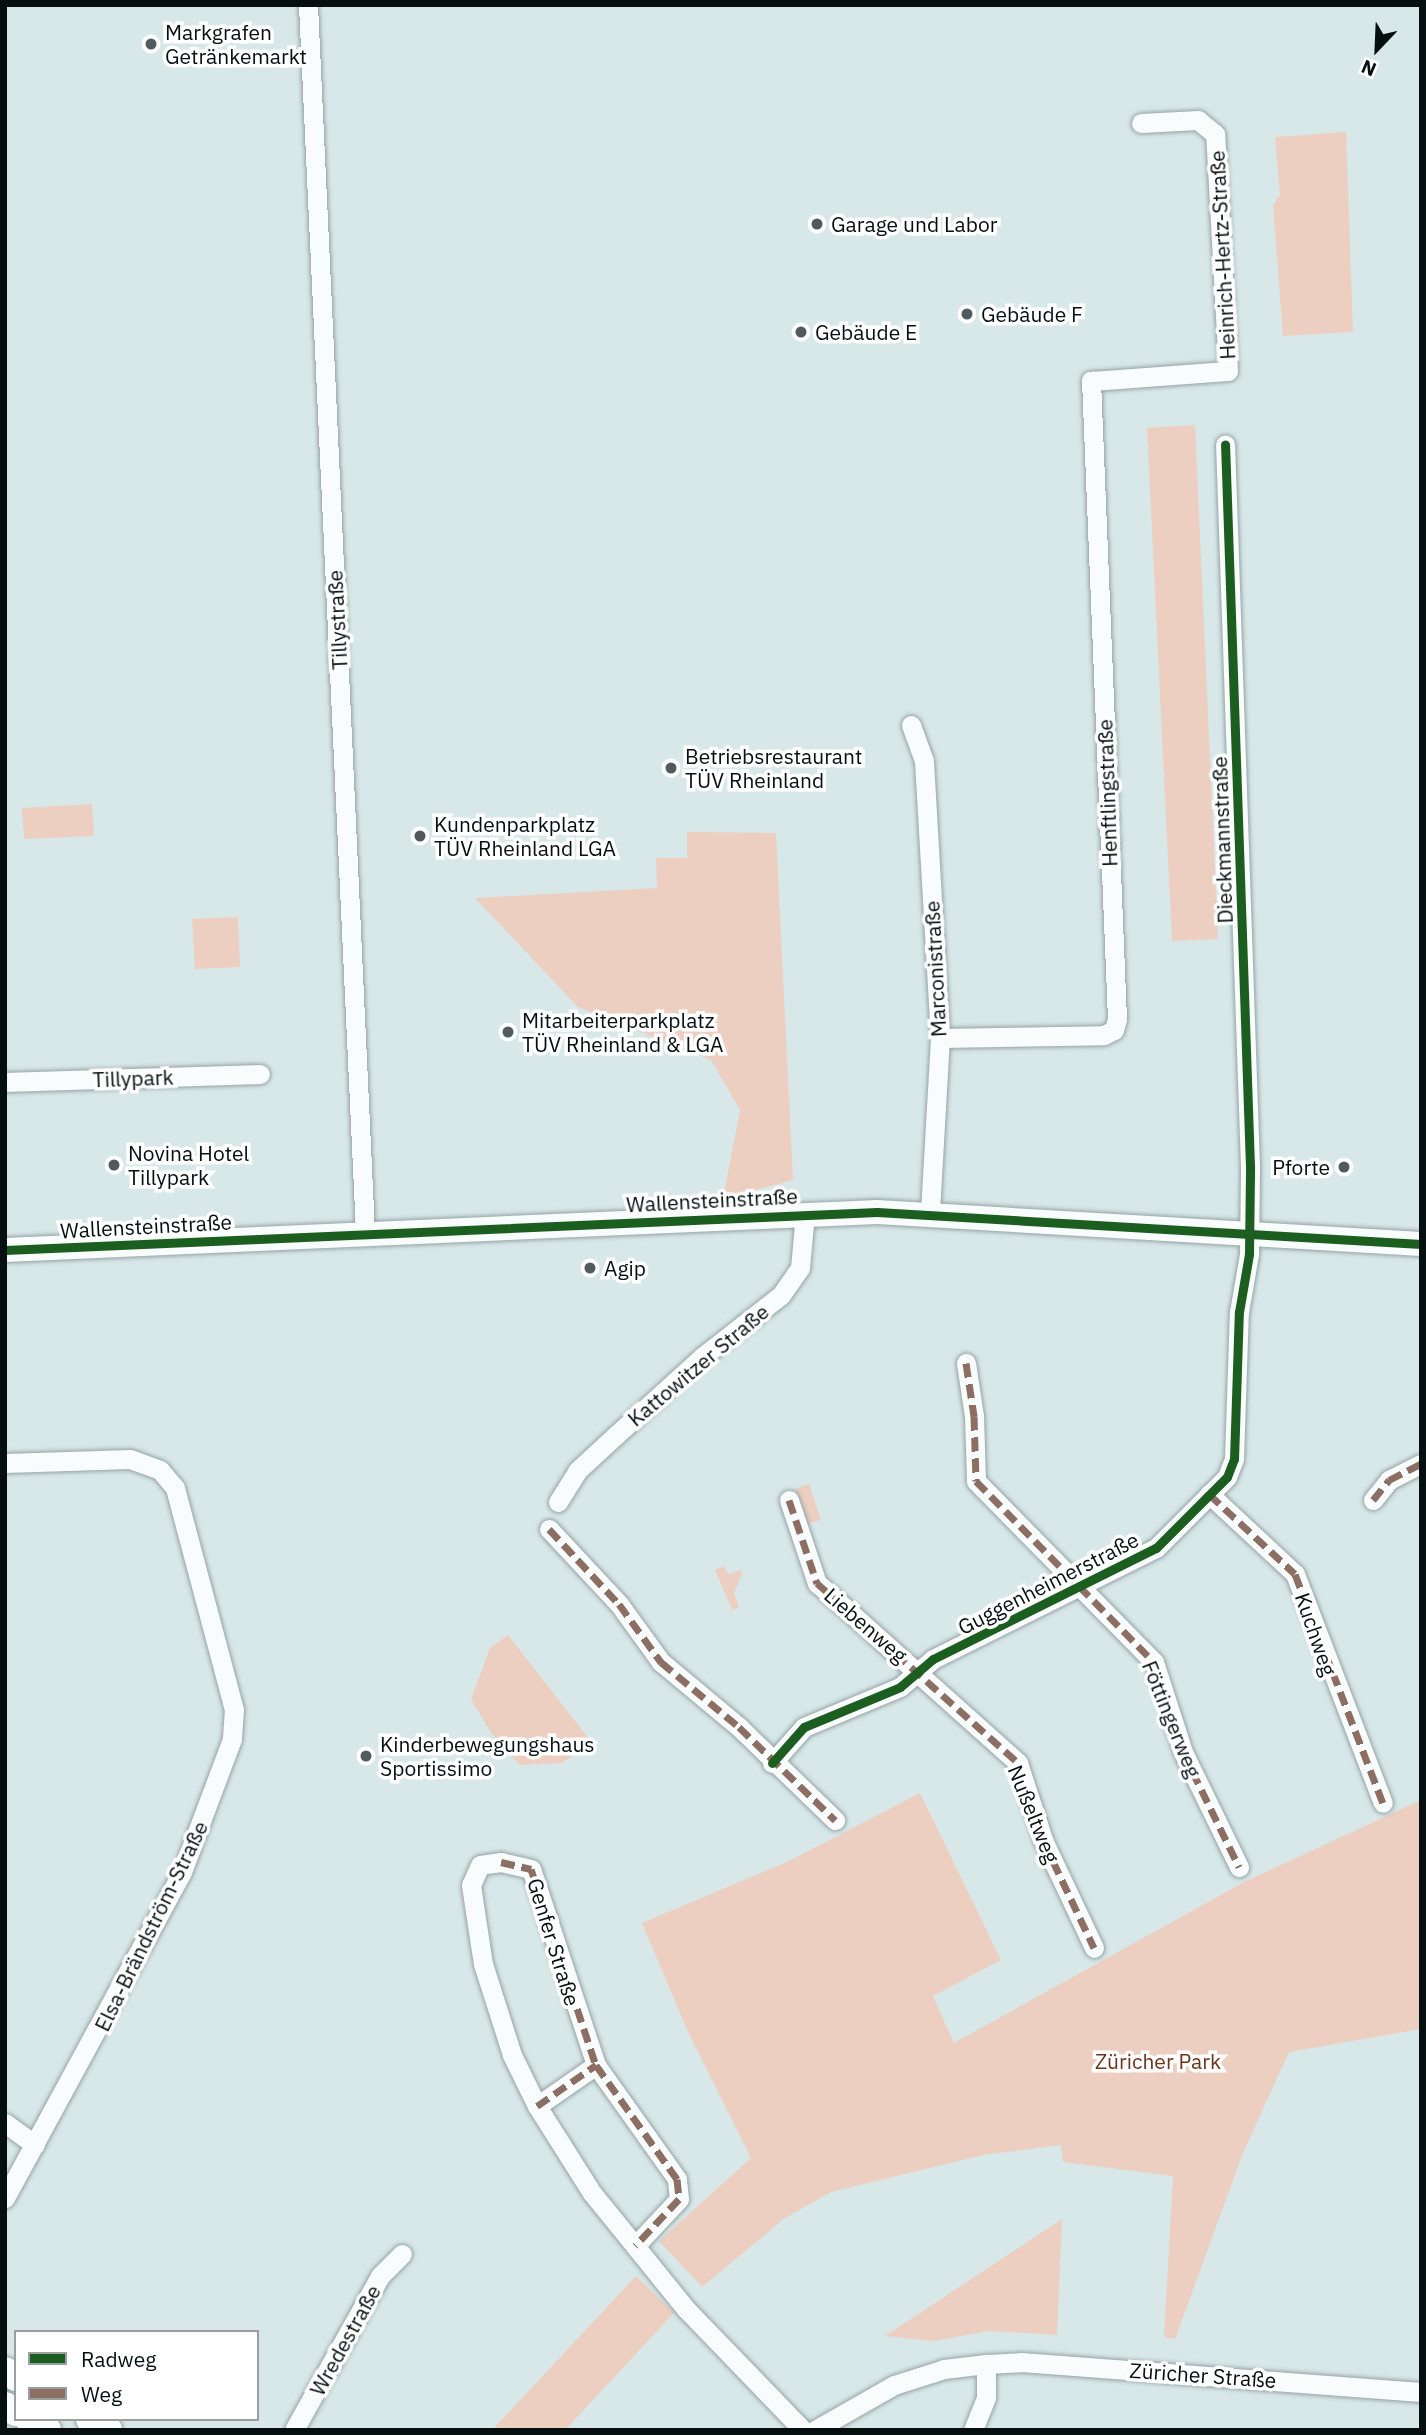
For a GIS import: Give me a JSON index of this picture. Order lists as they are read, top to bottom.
{
  "streets": {
    "street": [
      "Heinrich-Hertz-Straße",
      "Tillystraße",
      "Henftlingstraße",
      "Dieckmannstraße",
      "Marconistraße",
      "Tillypark",
      "Wallensteinstraße",
      "Kattowitzer Straße",
      "Guggenheimerstraße",
      "Liebenweg",
      "Kuchweg",
      "Föttingerweg",
      "Nußeltweg",
      "Elsa-Brändström-Straße",
      "Genfer Straße",
      "Wredestraße",
      "Züricher Straße"
    ]
  },
  "crossings": [
    ["Heinrich-Hertz-Straße", "Henftlingstraße"],
    ["Tillystraße", "Wallensteinstraße"],
    ["Henftlingstraße", "Marconistraße"],
    ["Dieckmannstraße", "Wallensteinstraße"],
    ["Dieckmannstraße", "Guggenheimerstraße"],
    ["Marconistraße", "Wallensteinstraße"],
    ["Wallensteinstraße", "Kattowitzer Straße"],
    ["Wallensteinstraße", "Guggenheimerstraße"],
    ["Guggenheimerstraße", "Liebenweg"],
    ["Guggenheimerstraße", "Kuchweg"],
    ["Guggenheimerstraße", "Föttingerweg"],
    ["Guggenheimerstraße", "Nußeltweg"],
    ["Liebenweg", "Nußeltweg"]
  ],
  "parks": ["Züricher Park"],
  "places": [
    "Markgrafen Getränkemarkt",
    "Garage und Labor",
    "Gebäude F",
    "Gebäude E",
    "Betriebsrestaurant TÜV Rheinland",
    "Kundenparkplatz TÜV Rheinland LGA",
    "Mitarbeiterparkplatz TÜV Rheinland & LGA",
    "Novina Hotel Tillypark",
    "Pforte",
    "Agip",
    "Kinderbewegungshaus Sportissimo"
  ],
  "legend": ["Radweg", "Weg"],
  "north": "bottom left"
}
